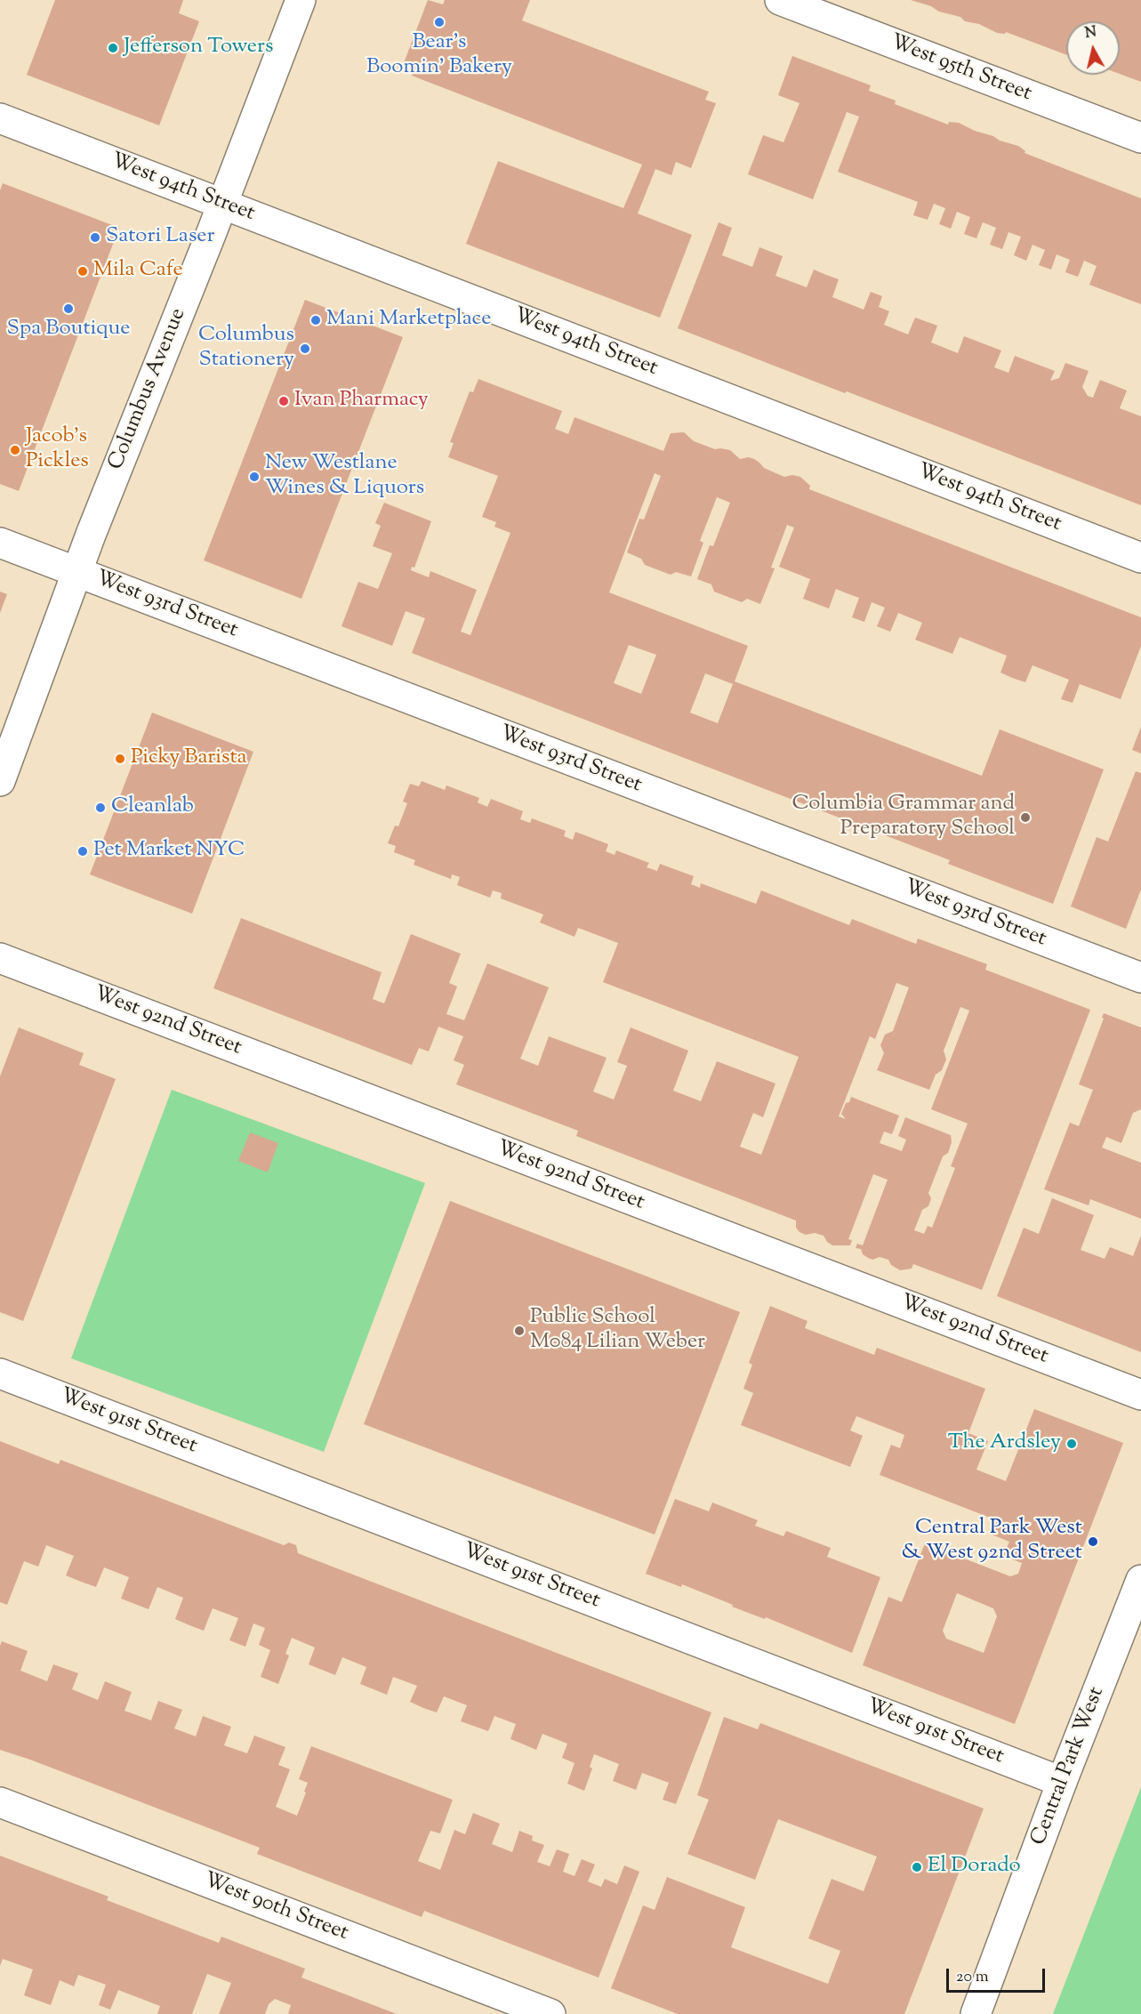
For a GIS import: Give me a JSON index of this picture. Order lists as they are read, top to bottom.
{
  "streets": {
    "street": [
      "West 95th Street",
      "West 94th Street",
      "Columbus Avenue",
      "West 93rd Street",
      "West 92nd Street",
      "West 91st Street",
      "Central Park West",
      "West 90th Street"
    ]
  },
  "crossings": [
    ["West 94th Street", "Columbus Avenue"],
    ["Columbus Avenue", "West 93rd Street"],
    ["West 91st Street", "Central Park West"]
  ],
  "places": [
    "Bear's Boomin' Bakery",
    "Jefferson Towers",
    "Satori Laser",
    "Mila Cafe",
    "Spa Boutique",
    "Mani Marketplace",
    "Columbus Stationery",
    "Ivan Pharmacy",
    "Jacob's Pickles",
    "New Westlane Wines & Liquors",
    "Picky Barista",
    "Cleanlab",
    "Columbia Grammar and Preparatory School",
    "Pet Market NYC",
    "Public School M084 Lilian Weber",
    "The Ardsley",
    "Central Park West & West 92nd Street",
    "El Dorado"
  ],
  "scale_bar": "20 m",
  "north": "top"
}
